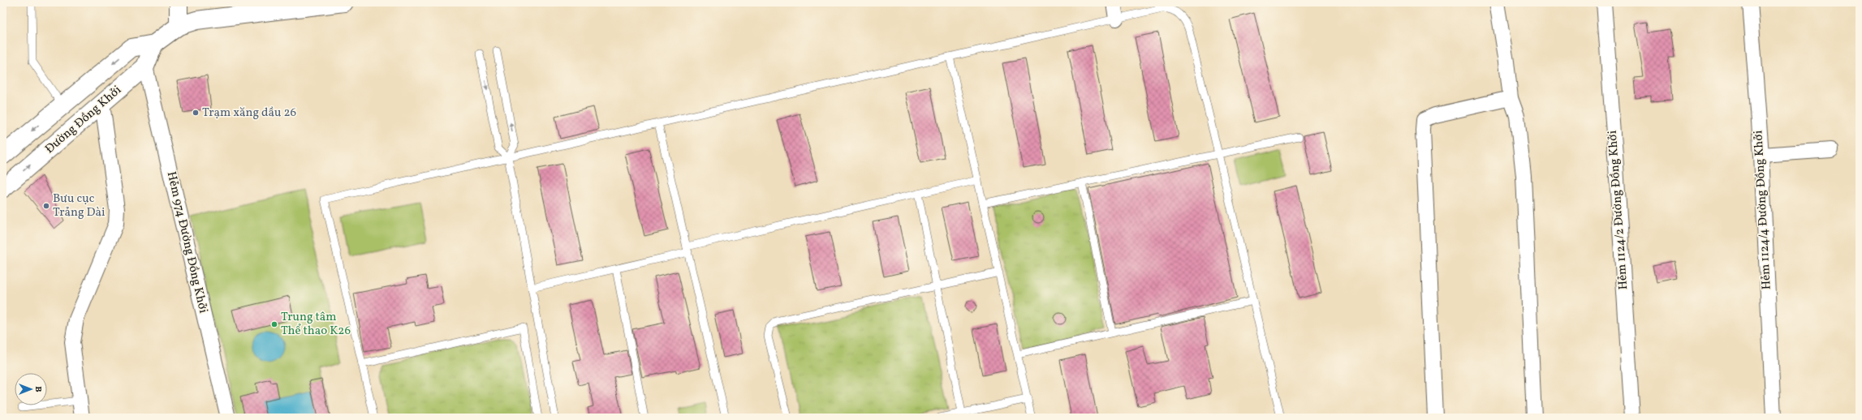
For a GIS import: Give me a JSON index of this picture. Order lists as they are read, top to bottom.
{
  "streets": {
    "main road": ["Đường Đồng Khởi"],
    "street": ["Hẻm 1124/2 Đường Đồng Khởi", "Hẻm 1124/4 Đường Đồng Khởi", "Hẻm 974 Đường Đồng Khởi"]
  },
  "crossings": [
    ["Đường Đồng Khởi", "Hẻm 974 Đường Đồng Khởi"]
  ],
  "places": ["Trạm xăng dầu 26", "Bưu cục Trảng Dài", "Trung tâm Thể thao K26"],
  "north": "right"
}
